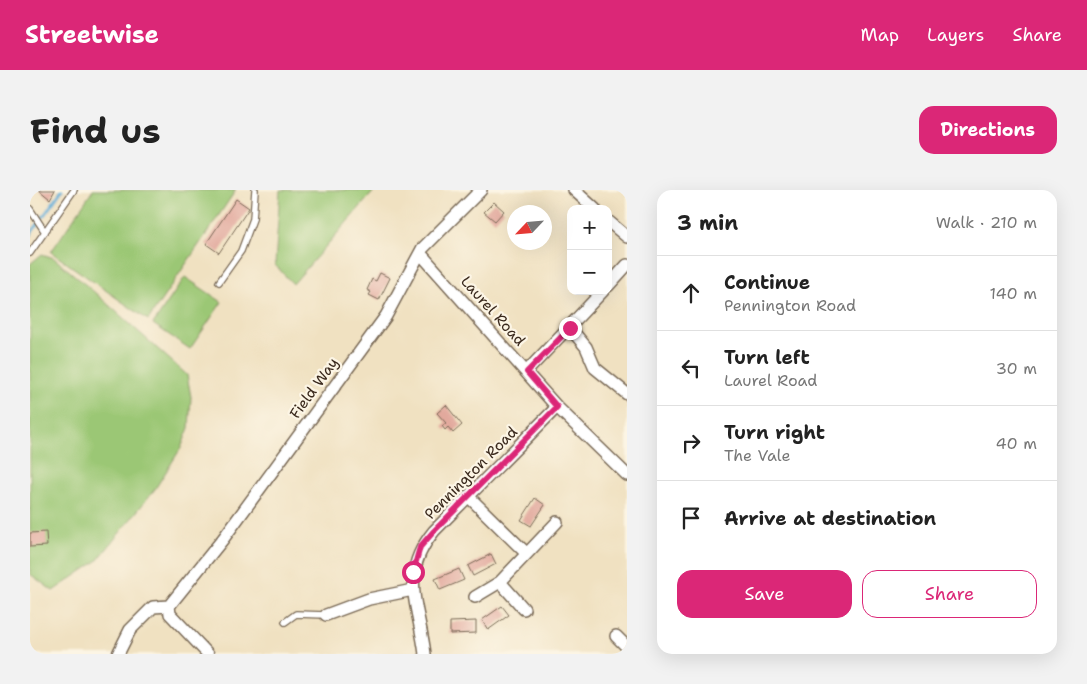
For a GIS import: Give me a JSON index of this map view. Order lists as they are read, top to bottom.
{
  "streets": {
    "street": ["Laurel Road", "Field Way", "Pennington Road"]
  },
  "crossings": [
    ["Laurel Road", "Field Way"],
    ["Laurel Road", "Pennington Road"]
  ],
  "north": "bottom left",
  "page": {
    "header": "Streetwise",
    "nav": ["Map", "Layers", "Share"],
    "buttons": [
      "Directions",
      ["Save", "Share"]
    ],
    "title": "Find us",
    "heading": ["3 min", "Walk · 210 m"],
    "map_buttons": ["+", "−"],
    "list": [
      ["Continue", "Pennington Road", "140 m"],
      ["Turn left", "Laurel Road", "30 m"],
      ["Turn right", "The Vale", "40 m"],
      "Arrive at destination"
    ]
  }
}
